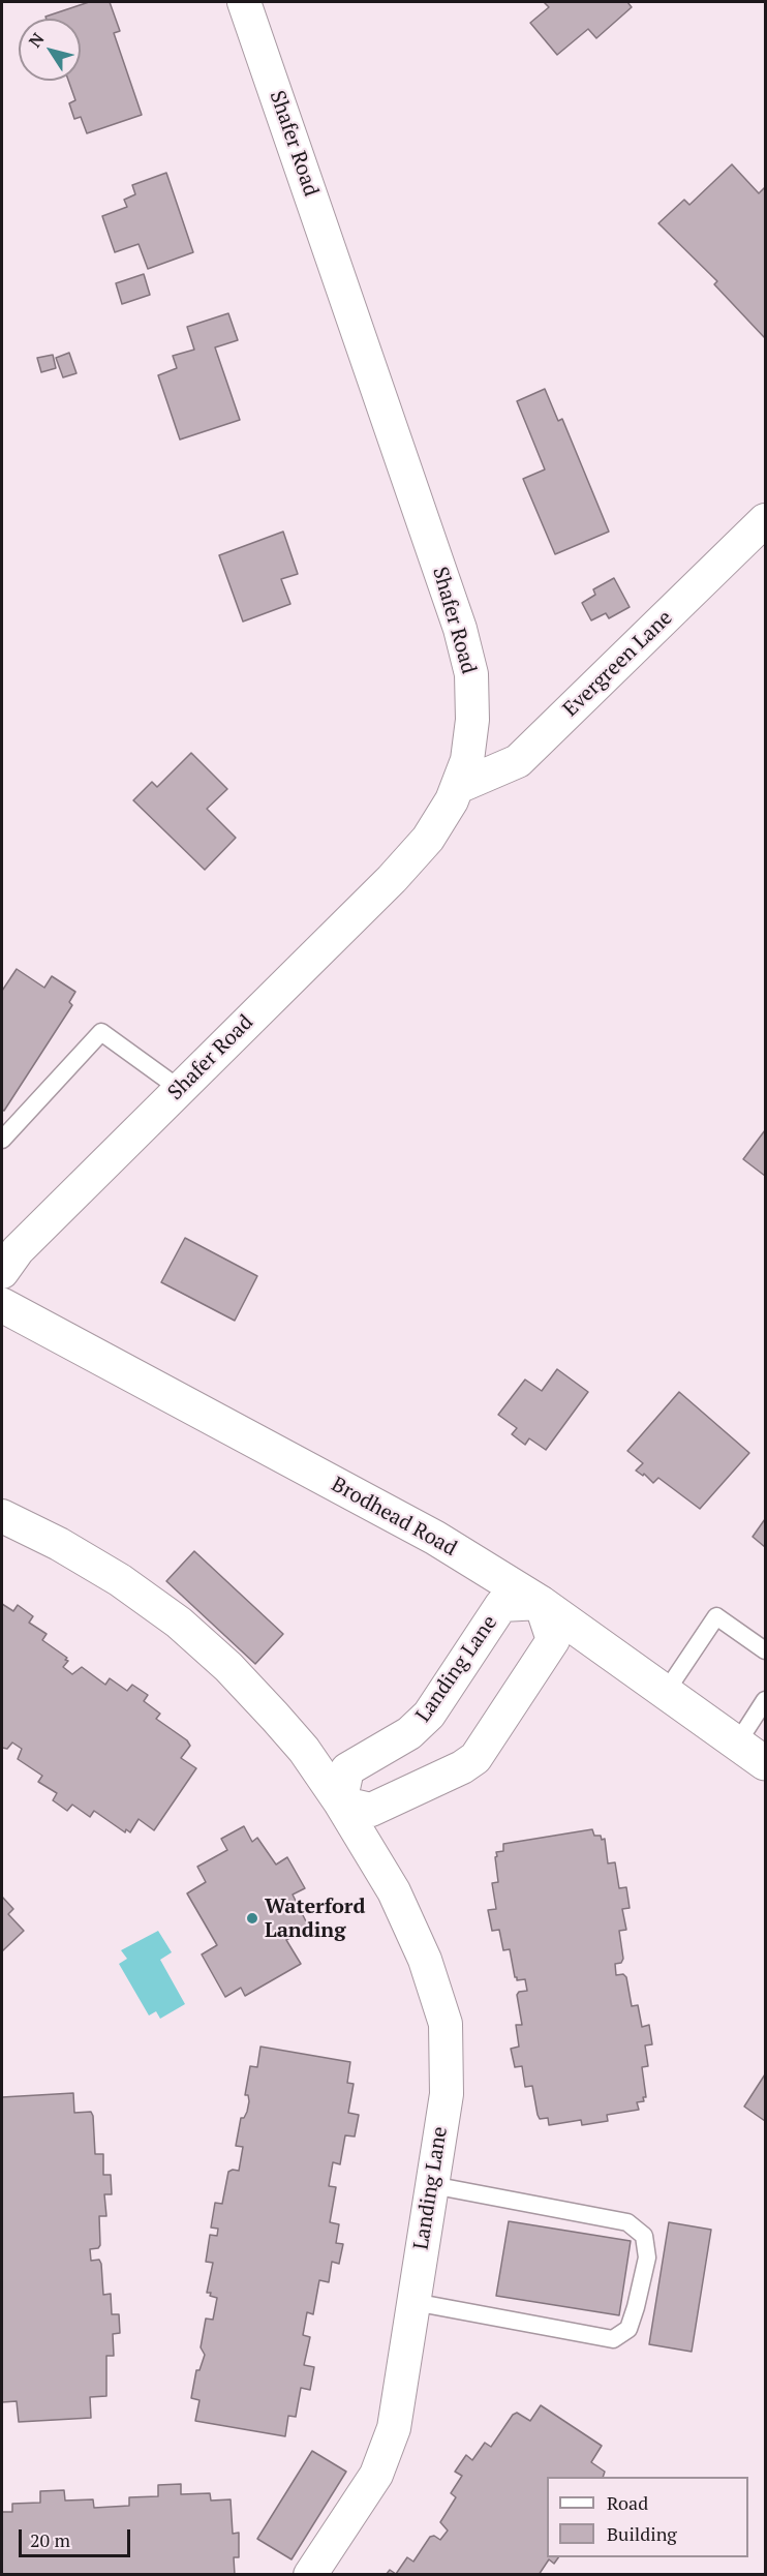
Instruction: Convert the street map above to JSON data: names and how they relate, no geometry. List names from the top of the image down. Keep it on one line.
{"streets":{"main road":["Brodhead Road"],"street":["Shafer Road","Evergreen Lane","Landing Lane"]},"crossings":[["Shafer Road","Evergreen Lane"],["Brodhead Road","Landing Lane"]],"places":["Waterford Landing"],"legend":["Road","Building"],"scale_bar":"20 m","north":"top left"}
